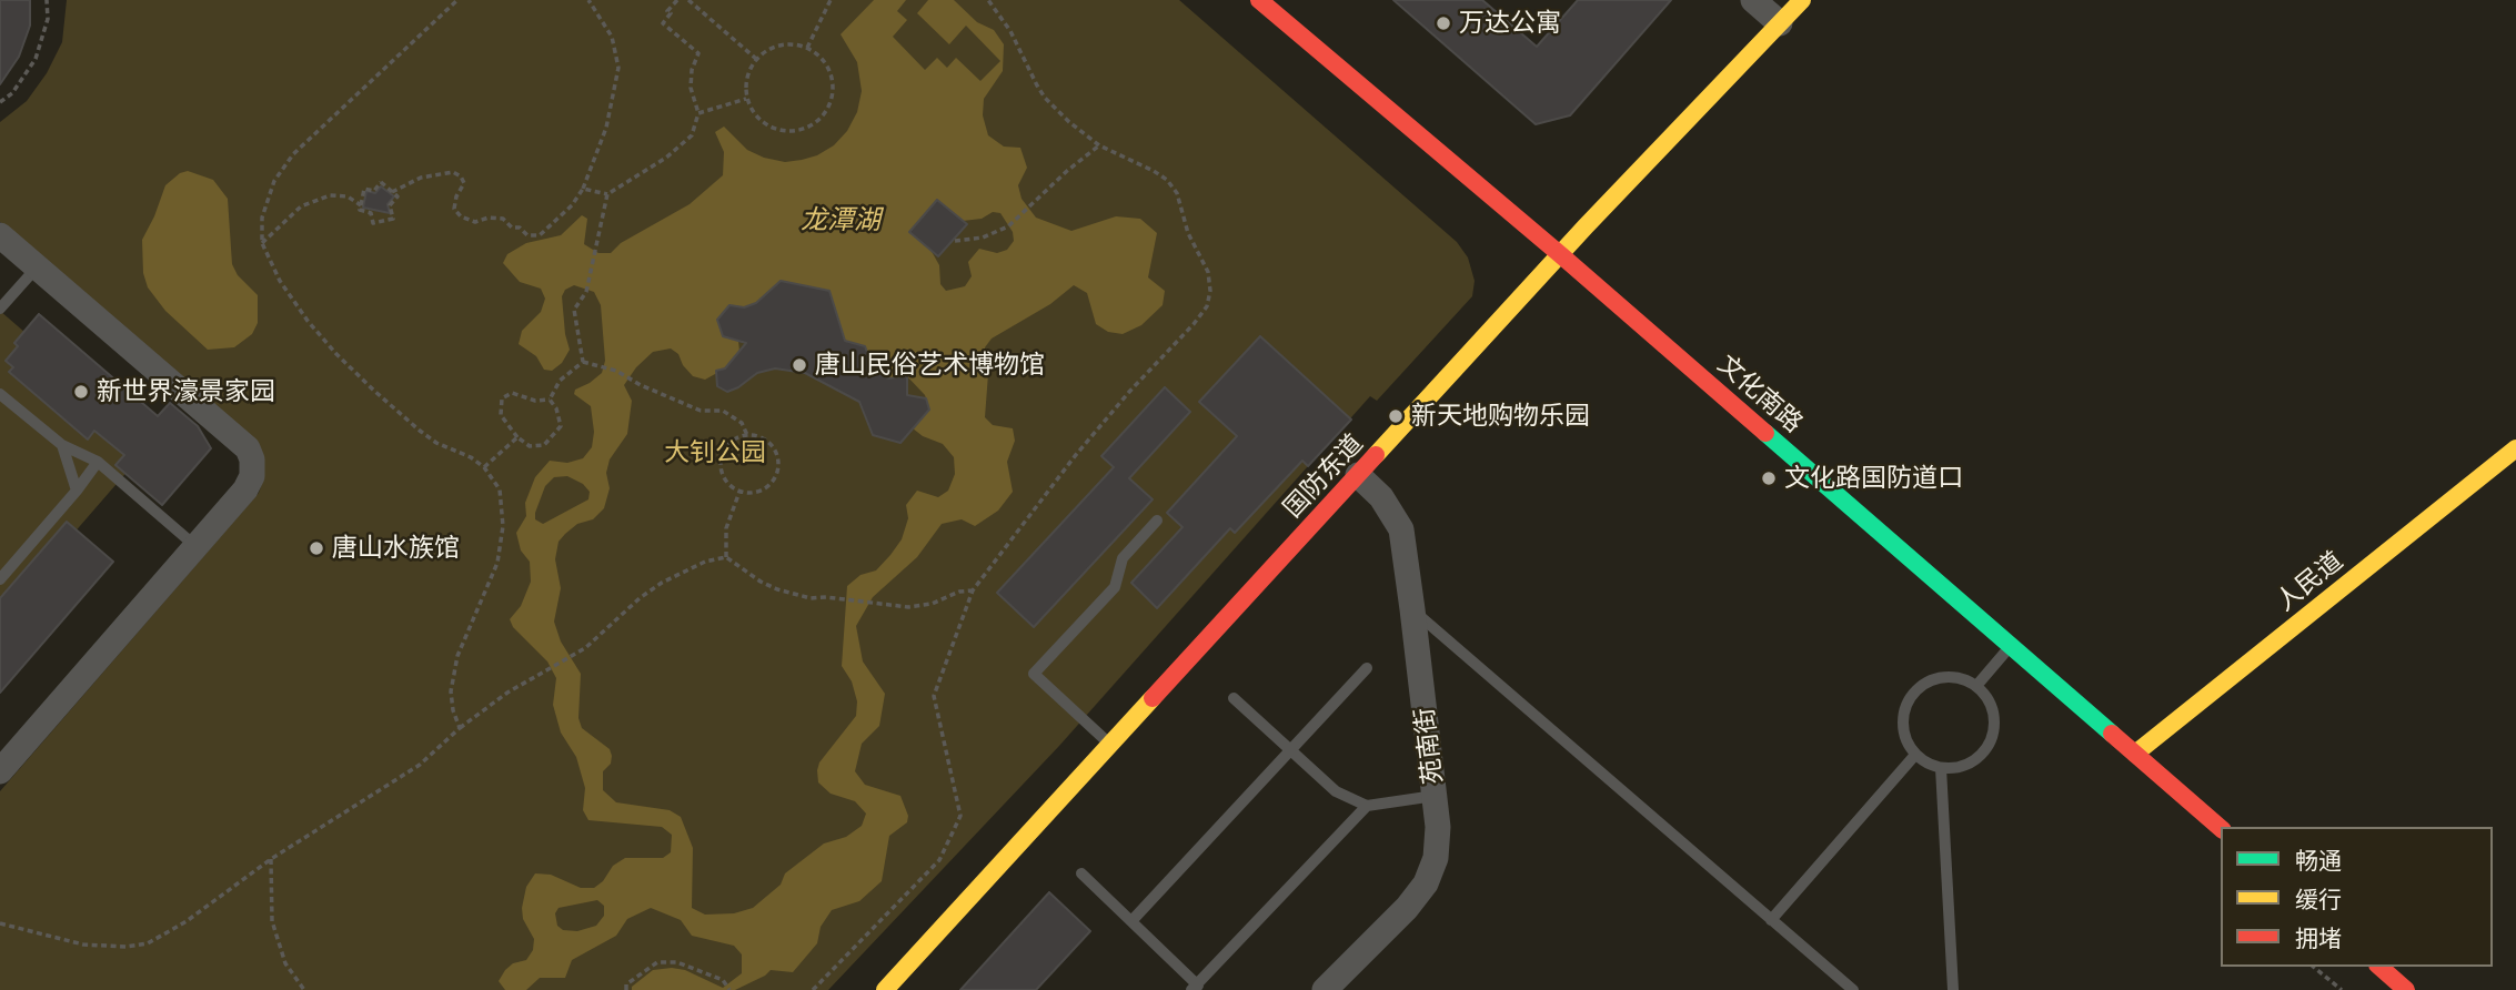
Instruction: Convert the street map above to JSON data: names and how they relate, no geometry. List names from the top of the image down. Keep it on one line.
{"streets":{"street":["文化南路","国防东道","人民道","苑南街"]},"crossings":[["文化南路","国防东道"],["文化南路","人民道"],["国防东道","苑南街"]],"water":["龙潭湖"],"parks":["大钊公园"],"places":["万达公寓","唐山民俗艺术博物馆","新世界濠景家园","新天地购物乐园","文化路国防道口","唐山水族馆"],"legend":["畅通","缓行","拥堵"]}
